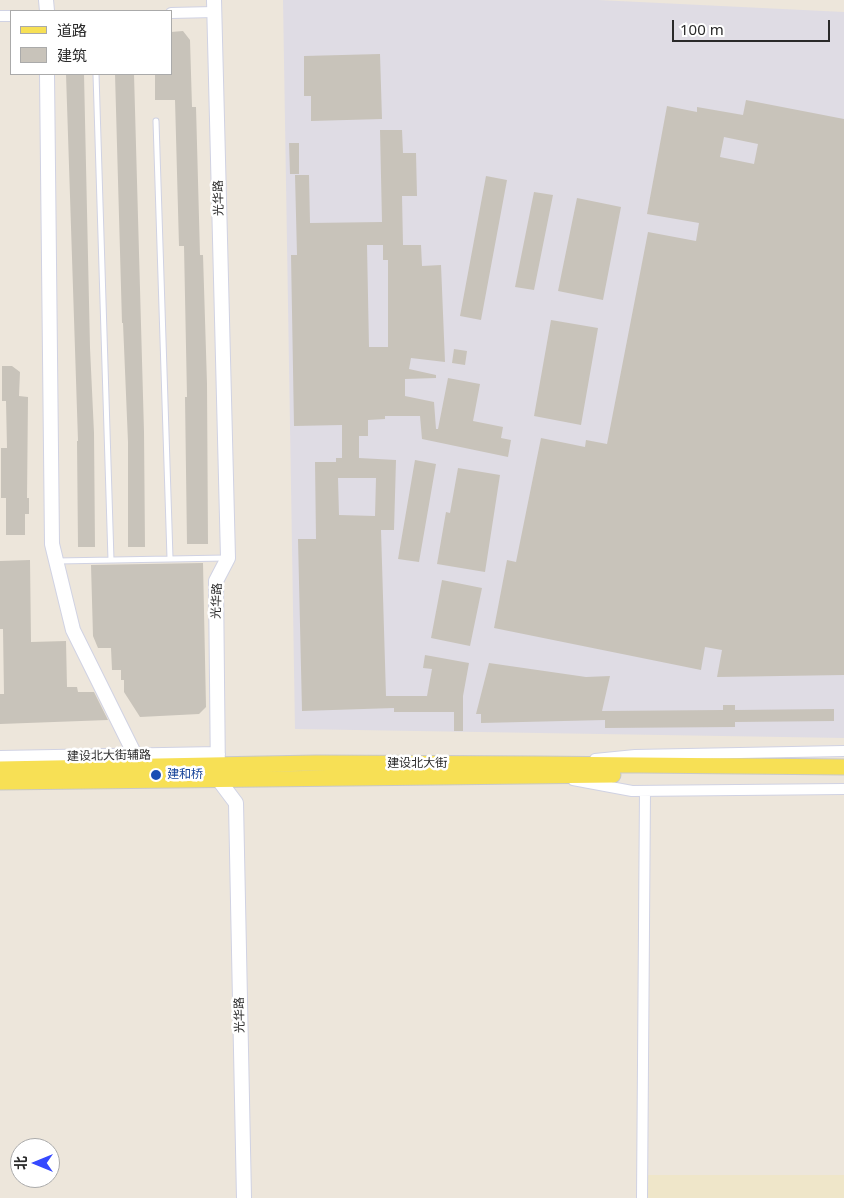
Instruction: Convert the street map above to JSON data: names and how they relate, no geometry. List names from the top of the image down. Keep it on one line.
{"streets":{"main road":["建设北大街"],"street":["光华路","建设北大街辅路"]},"crossings":[["光华路","建设北大街"],["建设北大街辅路","建设北大街"]],"places":["建和桥"],"legend":["道路","建筑"],"scale_bar":"100 m","north":"left"}
